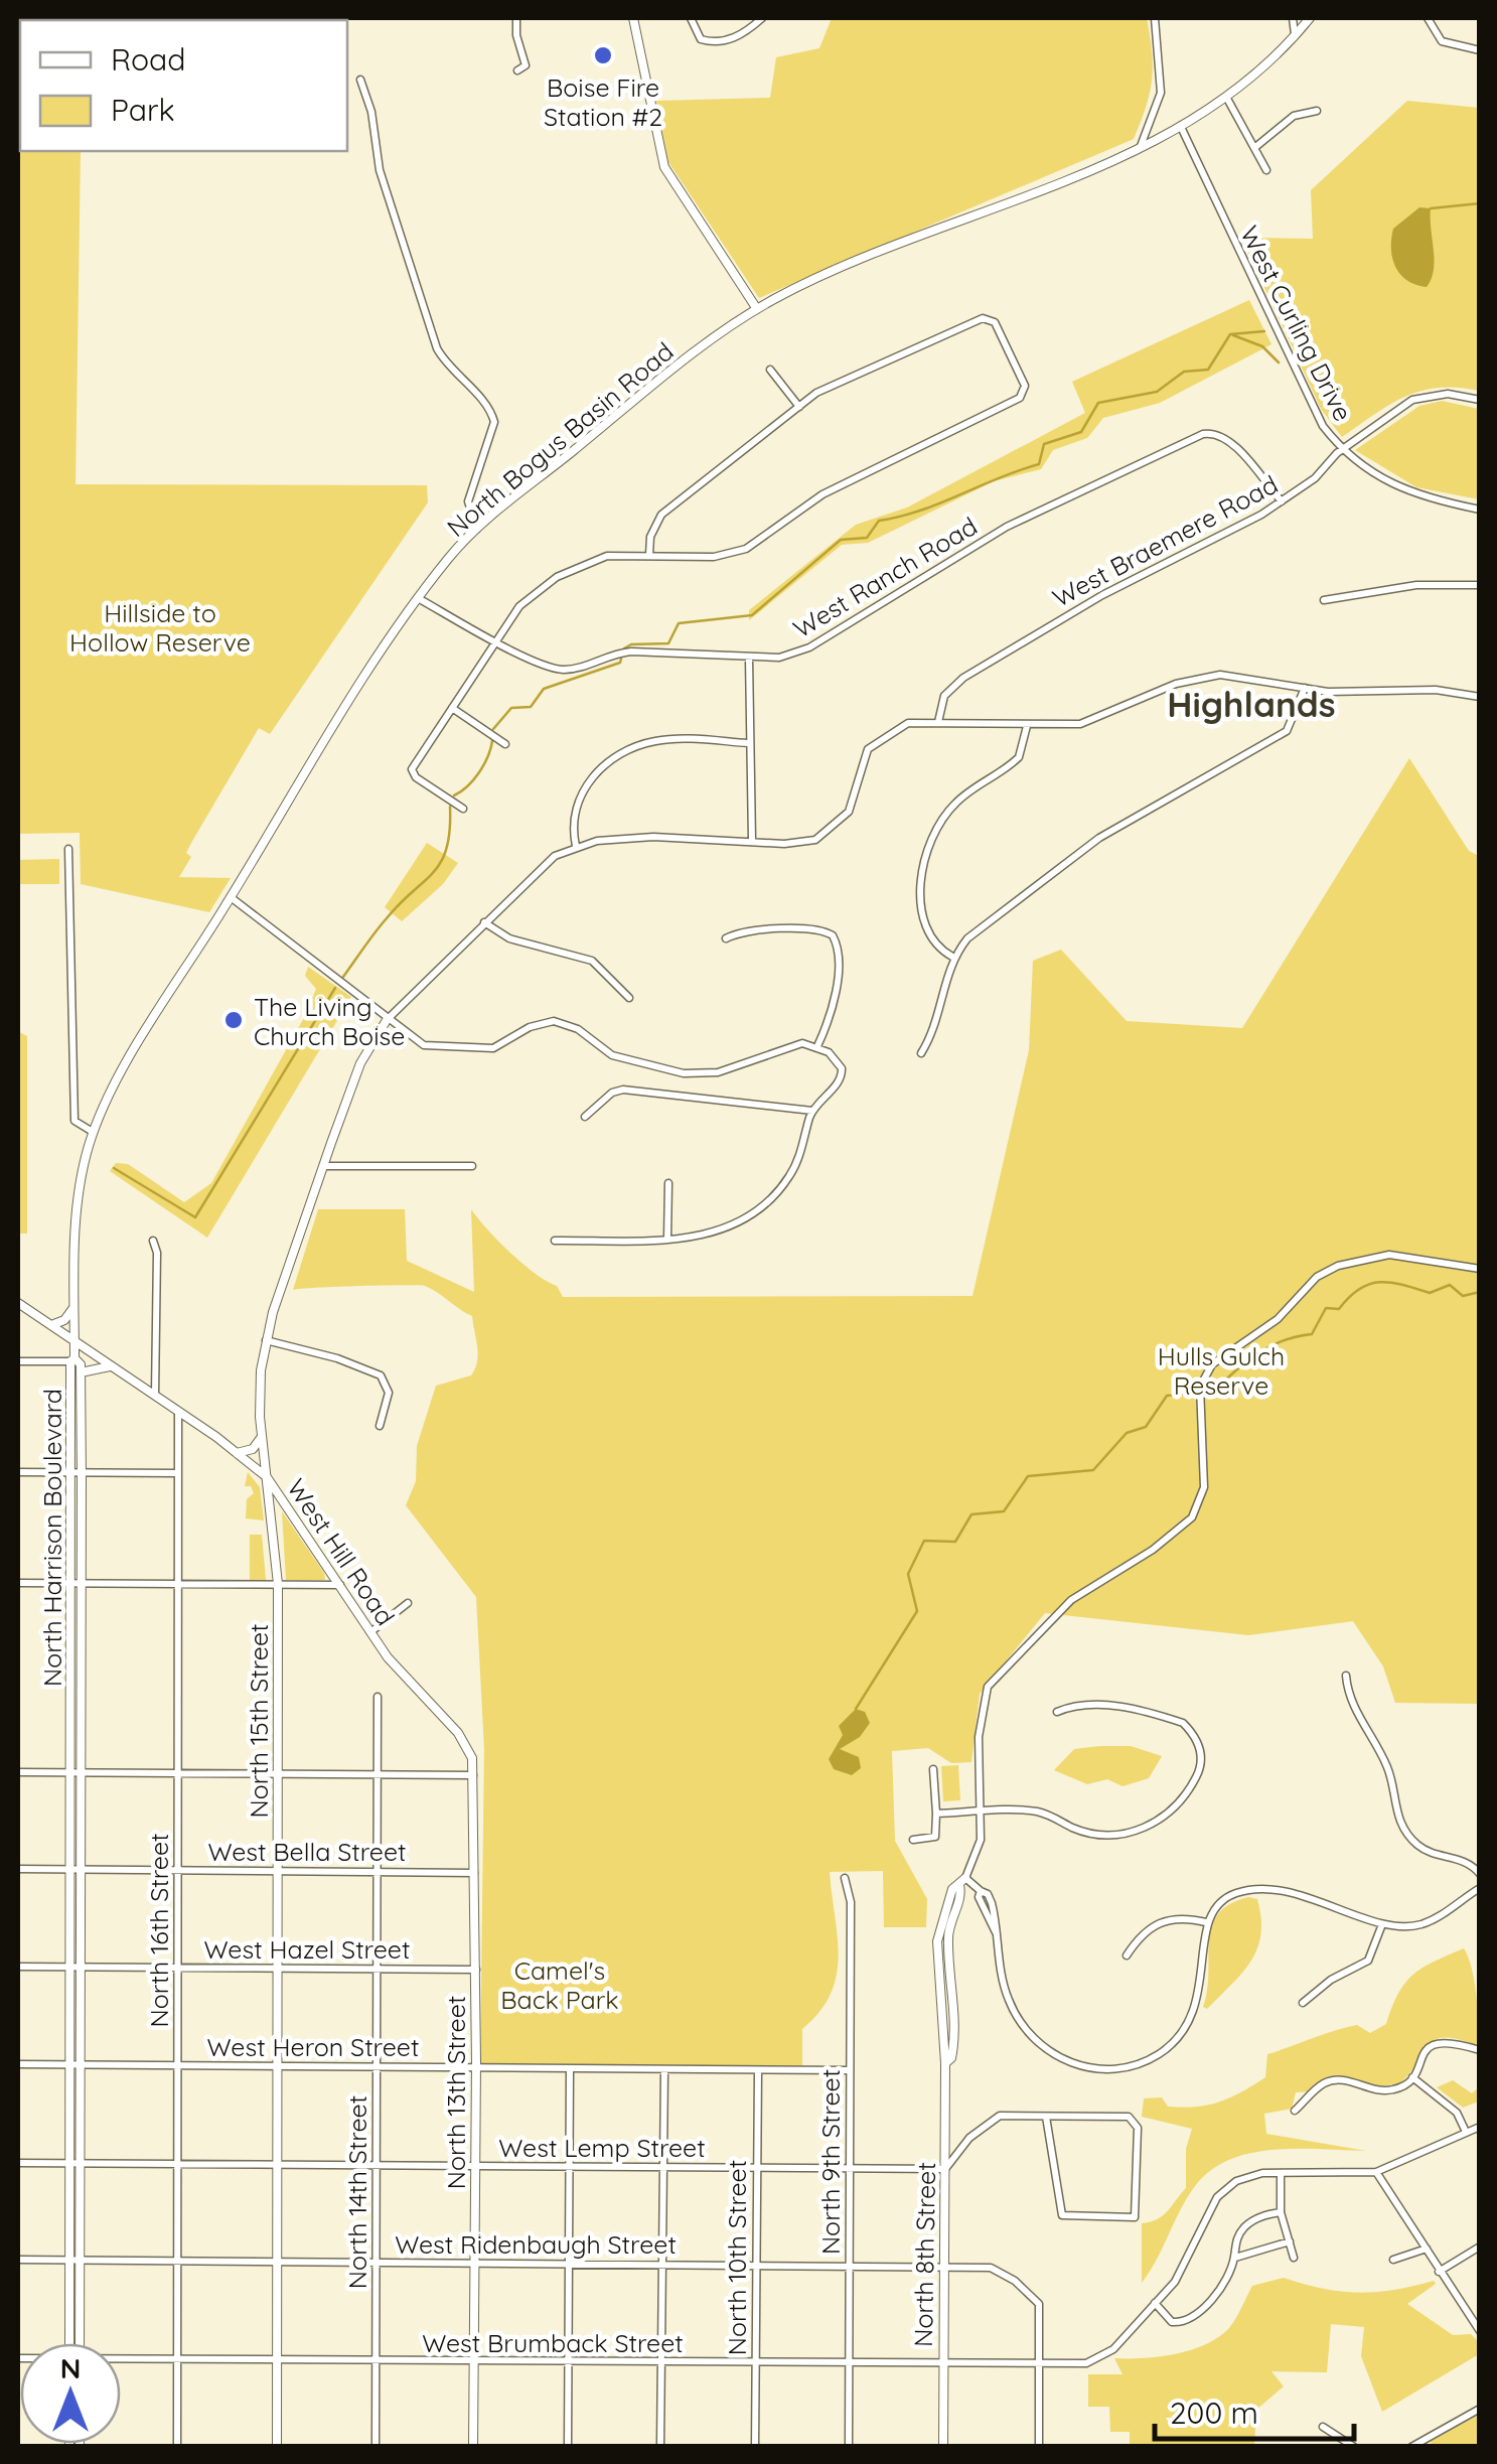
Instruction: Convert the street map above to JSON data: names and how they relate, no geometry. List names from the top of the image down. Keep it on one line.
{"streets":{"street":["West Curling Drive","North Bogus Basin Road","West Braemere Road","West Ranch Road","North Harrison Boulevard","West Hill Road","North 15th Street","West Bella Street","North 16th Street","West Hazel Street","West Heron Street","North 13th Street","West Lemp Street","North 9th Street","North 14th Street","West Ridenbaugh Street","North 8th Street","North 10th Street","West Brumback Street"]},"crossings":[["West Curling Drive","North Bogus Basin Road"],["West Curling Drive","West Braemere Road"],["North Bogus Basin Road","West Ranch Road"],["North Bogus Basin Road","North Harrison Boulevard"],["North Bogus Basin Road","West Hill Road"],["West Braemere Road","West Ranch Road"],["North Harrison Boulevard","West Bella Street"],["North Harrison Boulevard","West Hazel Street"],["North Harrison Boulevard","West Heron Street"],["North Harrison Boulevard","West Lemp Street"],["North Harrison Boulevard","West Ridenbaugh Street"],["West Hill Road","North 15th Street"],["West Hill Road","North 16th Street"],["West Hill Road","North 13th Street"],["North 15th Street","West Bella Street"],["North 15th Street","West Hazel Street"],["North 15th Street","West Heron Street"],["North 15th Street","West Lemp Street"],["North 15th Street","West Ridenbaugh Street"],["North 15th Street","West Brumback Street"],["West Bella Street","North 16th Street"],["West Bella Street","North 13th Street"],["West Bella Street","North 14th Street"],["North 16th Street","West Hazel Street"],["North 16th Street","West Heron Street"],["North 16th Street","West Lemp Street"],["North 16th Street","West Ridenbaugh Street"],["North 16th Street","West Brumback Street"],["West Hazel Street","North 13th Street"],["West Hazel Street","North 14th Street"],["West Heron Street","North 13th Street"],["West Heron Street","North 9th Street"],["West Heron Street","North 14th Street"],["West Heron Street","North 10th Street"],["North 13th Street","West Lemp Street"],["North 13th Street","West Ridenbaugh Street"],["North 13th Street","West Brumback Street"],["West Lemp Street","North 9th Street"],["West Lemp Street","North 14th Street"],["West Lemp Street","North 8th Street"],["West Lemp Street","North 10th Street"],["North 9th Street","West Ridenbaugh Street"],["North 9th Street","West Brumback Street"],["North 14th Street","West Ridenbaugh Street"],["North 14th Street","West Brumback Street"],["West Ridenbaugh Street","North 8th Street"],["West Ridenbaugh Street","North 10th Street"],["West Ridenbaugh Street","West Brumback Street"],["North 8th Street","West Brumback Street"],["North 10th Street","West Brumback Street"]],"districts":["Highlands"],"parks":["Hillside to Hollow Reserve","Hulls Gulch Reserve","Camel's Back Park"],"places":["Boise Fire Station #2","The Living Church Boise"],"legend":["Road","Park"],"scale_bar":"200 m","north":"top"}
